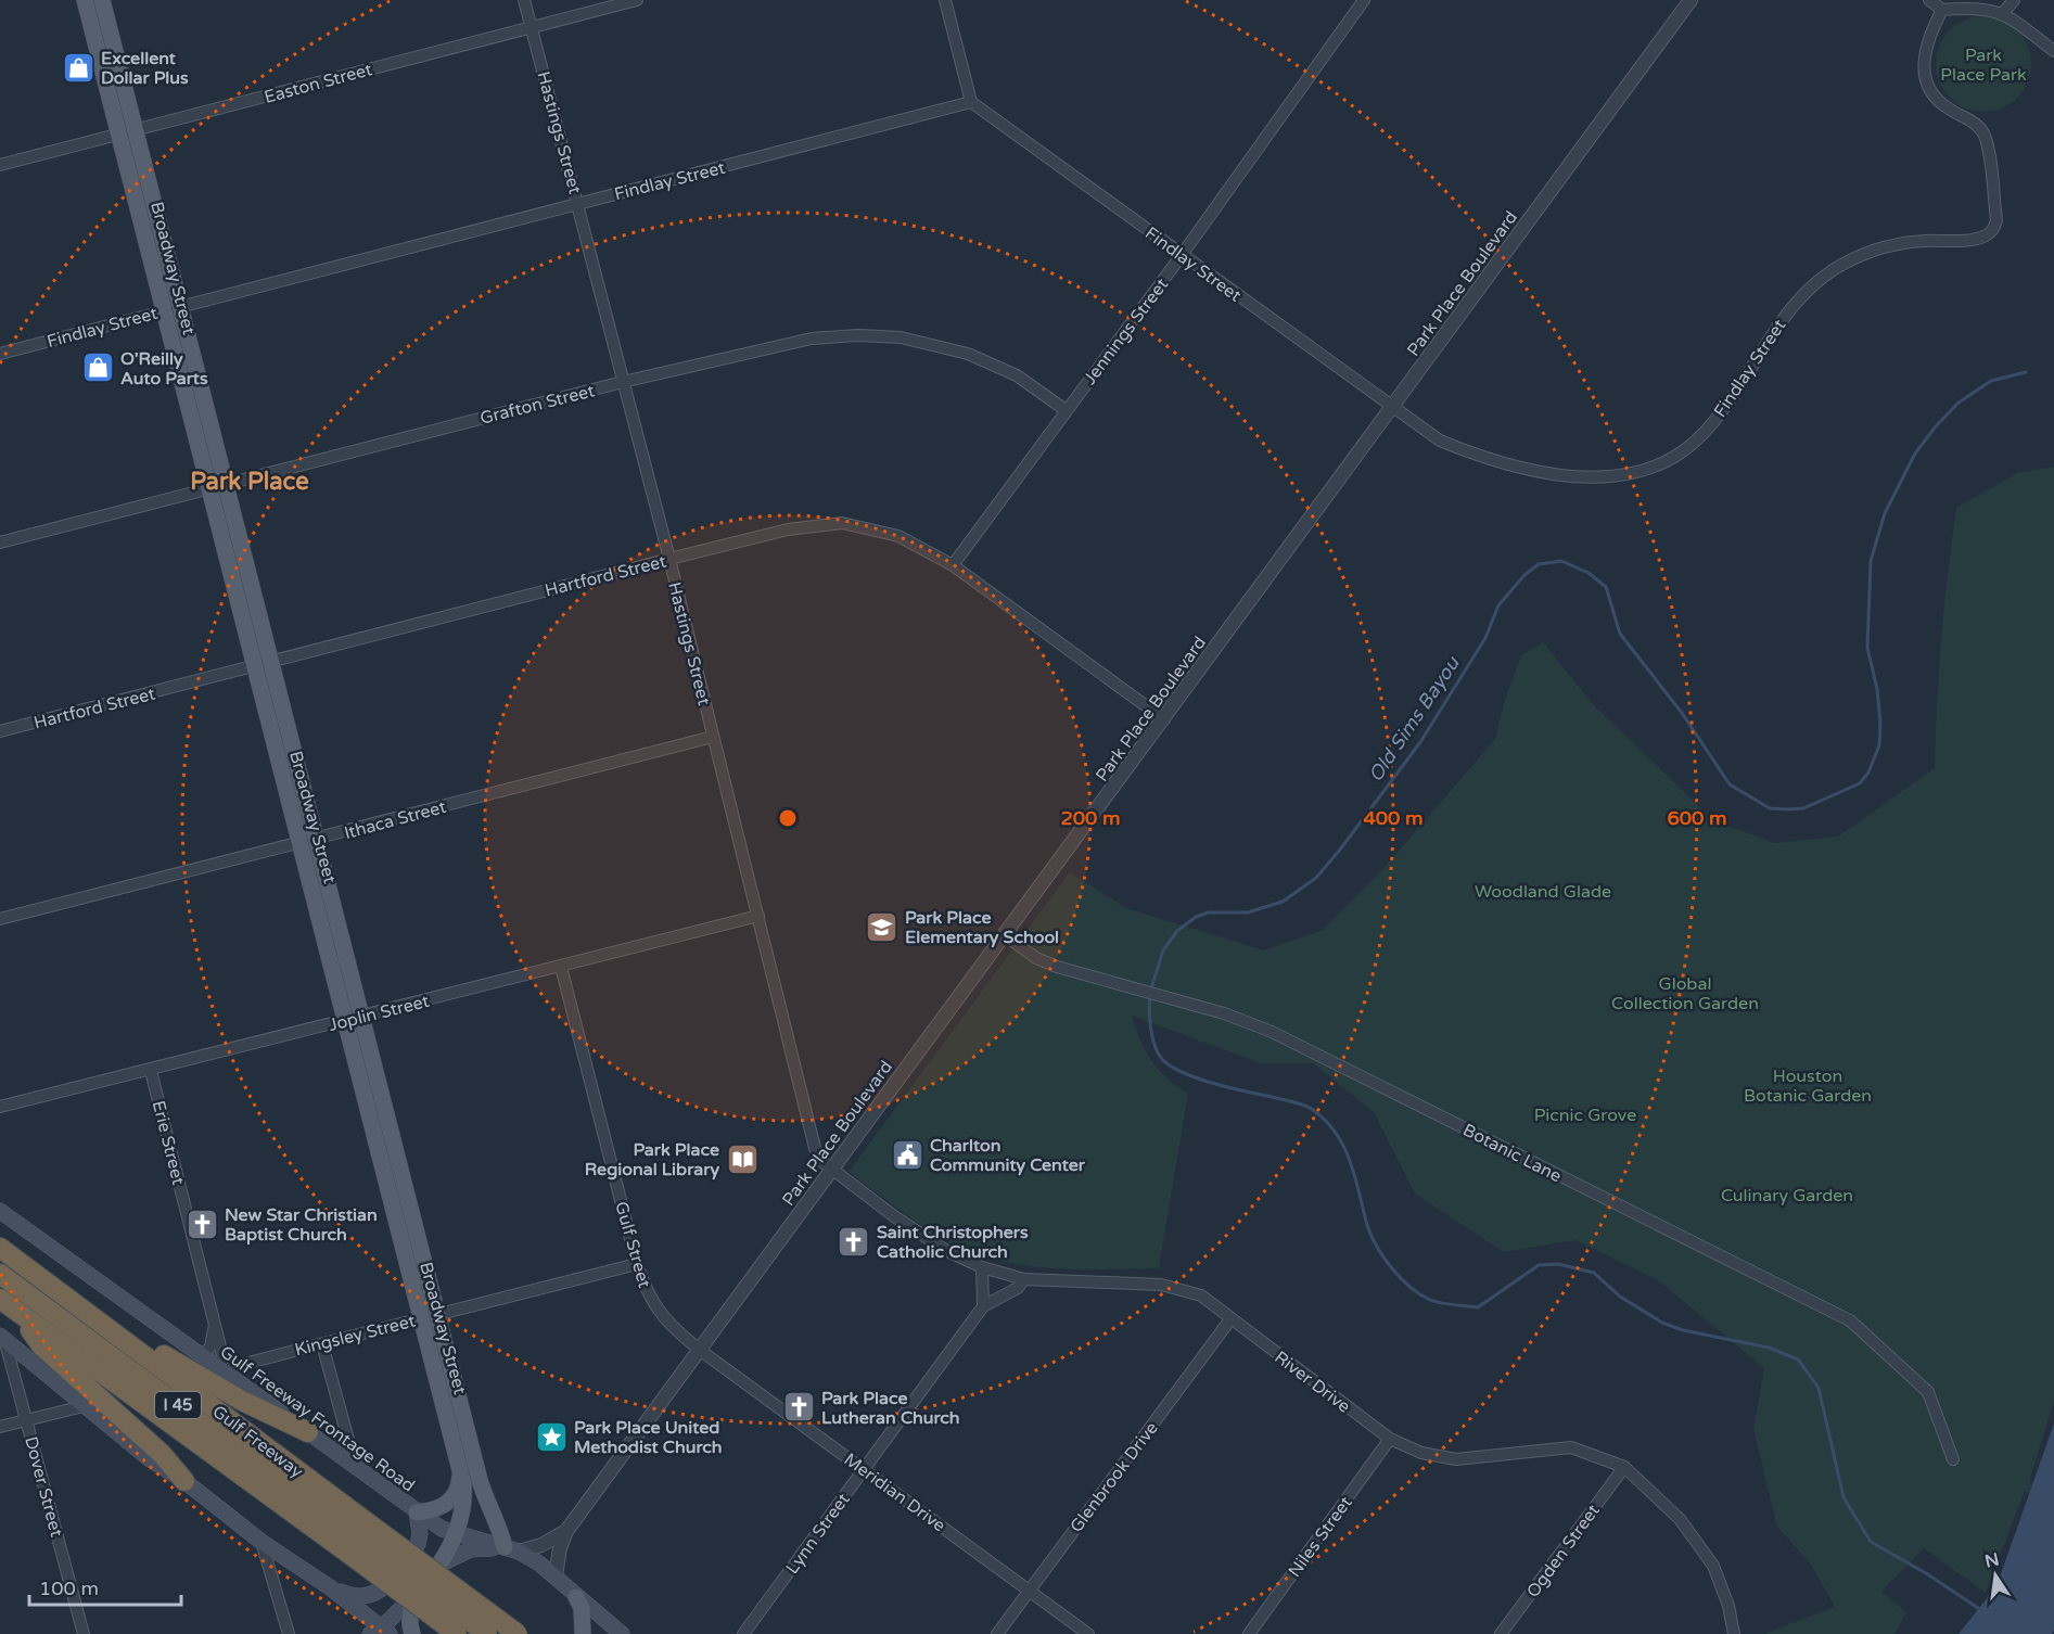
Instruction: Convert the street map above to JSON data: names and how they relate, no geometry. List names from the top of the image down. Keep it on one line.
{"streets":{"highway":["I 45","Gulf Freeway"],"main road":["Broadway Street","Gulf Freeway Frontage Road"],"street":["Easton Street","Hastings Street","Findlay Street","Park Place Boulevard","Jennings Street","Grafton Street","Hartford Street","Ithaca Street","Joplin Street","Erie Street","Botanic Lane","Gulf Street","Kingsley Street","River Drive","Glenbrook Drive","Dover Street","Meridian Drive","Lynn Street","Niles Street","Ogden Street"]},"crossings":[["Easton Street","Hastings Street"],["Easton Street","Broadway Street"],["Hastings Street","Findlay Street"],["Hastings Street","Park Place Boulevard"],["Hastings Street","Grafton Street"],["Hastings Street","Hartford Street"],["Hastings Street","Ithaca Street"],["Hastings Street","Joplin Street"],["Hastings Street","River Drive"],["Findlay Street","Broadway Street"],["Findlay Street","Park Place Boulevard"],["Findlay Street","Jennings Street"],["Broadway Street","Park Place Boulevard"],["Broadway Street","Grafton Street"],["Broadway Street","Hartford Street"],["Broadway Street","Ithaca Street"],["Broadway Street","Joplin Street"],["Broadway Street","Kingsley Street"],["Broadway Street","Gulf Freeway Frontage Road"],["Park Place Boulevard","Hartford Street"],["Park Place Boulevard","Botanic Lane"],["Park Place Boulevard","Gulf Street"],["Park Place Boulevard","River Drive"],["Park Place Boulevard","Gulf Freeway Frontage Road"],["Park Place Boulevard","Meridian Drive"],["Jennings Street","Grafton Street"],["Jennings Street","Hartford Street"],["Joplin Street","Erie Street"],["Joplin Street","Gulf Street"],["Erie Street","Kingsley Street"],["Erie Street","Gulf Freeway Frontage Road"],["Gulf Street","Kingsley Street"],["Gulf Street","Meridian Drive"],["Kingsley Street","Gulf Freeway Frontage Road"],["River Drive","Glenbrook Drive"],["River Drive","Lynn Street"],["River Drive","Niles Street"],["River Drive","Ogden Street"],["Glenbrook Drive","Meridian Drive"],["Meridian Drive","Lynn Street"]],"districts":["Park Place"],"water":["Old Sims Bayou"],"parks":["Park Place Park","Woodland Glade","Global Collection Garden","Houston Botanic Garden","Picnic Grove","Culinary Garden"],"places":{"shop":["Excellent Dollar Plus","O'Reilly Auto Parts"],"school or university":["Park Place Elementary School"],"public building":["Charlton Community Center"],"library":["Park Place Regional Library"],"church":["New Star Christian Baptist Church","Saint Christophers Catholic Church","Park Place Lutheran Church"],"place":["Park Place United Methodist Church"]},"scale_bar":"100 m","north":"top","rings":["200 m","400 m","600 m"]}
